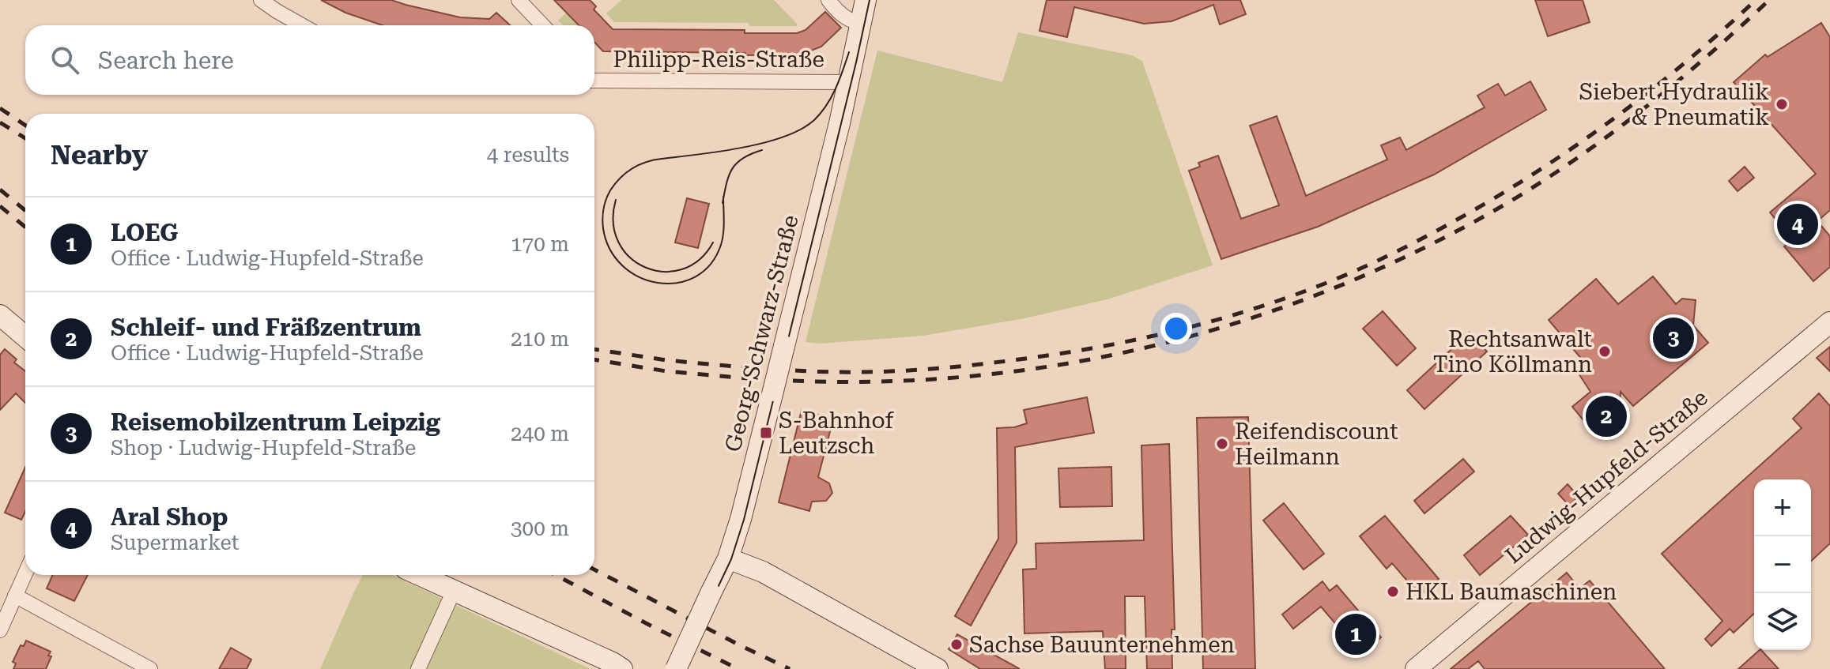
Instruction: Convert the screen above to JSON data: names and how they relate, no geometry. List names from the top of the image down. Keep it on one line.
{"streets":{"main road":["Georg-Schwarz-Straße","Ludwig-Hupfeld-Straße"],"street":["Philipp-Reis-Straße"]},"crossings":[["Philipp-Reis-Straße","Georg-Schwarz-Straße"]],"places":{"other":["Siebert Hydraulik & Pneumatik","Rechtsanwalt Tino Köllmann","Reifendiscount Heilmann","HKL Baumaschinen","Sachse Bauunternehmen"],"transit":["S-Bahnhof Leutzsch"]},"page":{"search":"Search here","heading":["Nearby","4 results"],"list":[{"mark":"1","name":"LOEG","note":"Office · Ludwig-Hupfeld-Straße","value":"170 m"},{"mark":"2","name":"Schleif- und Fräßzentrum","note":"Office · Ludwig-Hupfeld-Straße","value":"210 m"},{"mark":"3","name":"Reisemobilzentrum Leipzig","note":"Shop · Ludwig-Hupfeld-Straße","value":"240 m"},{"mark":"4","name":"Aral Shop","note":"Supermarket","value":"300 m"}],"pins":["4","3","2","1"],"map_buttons":["+","−"]}}
